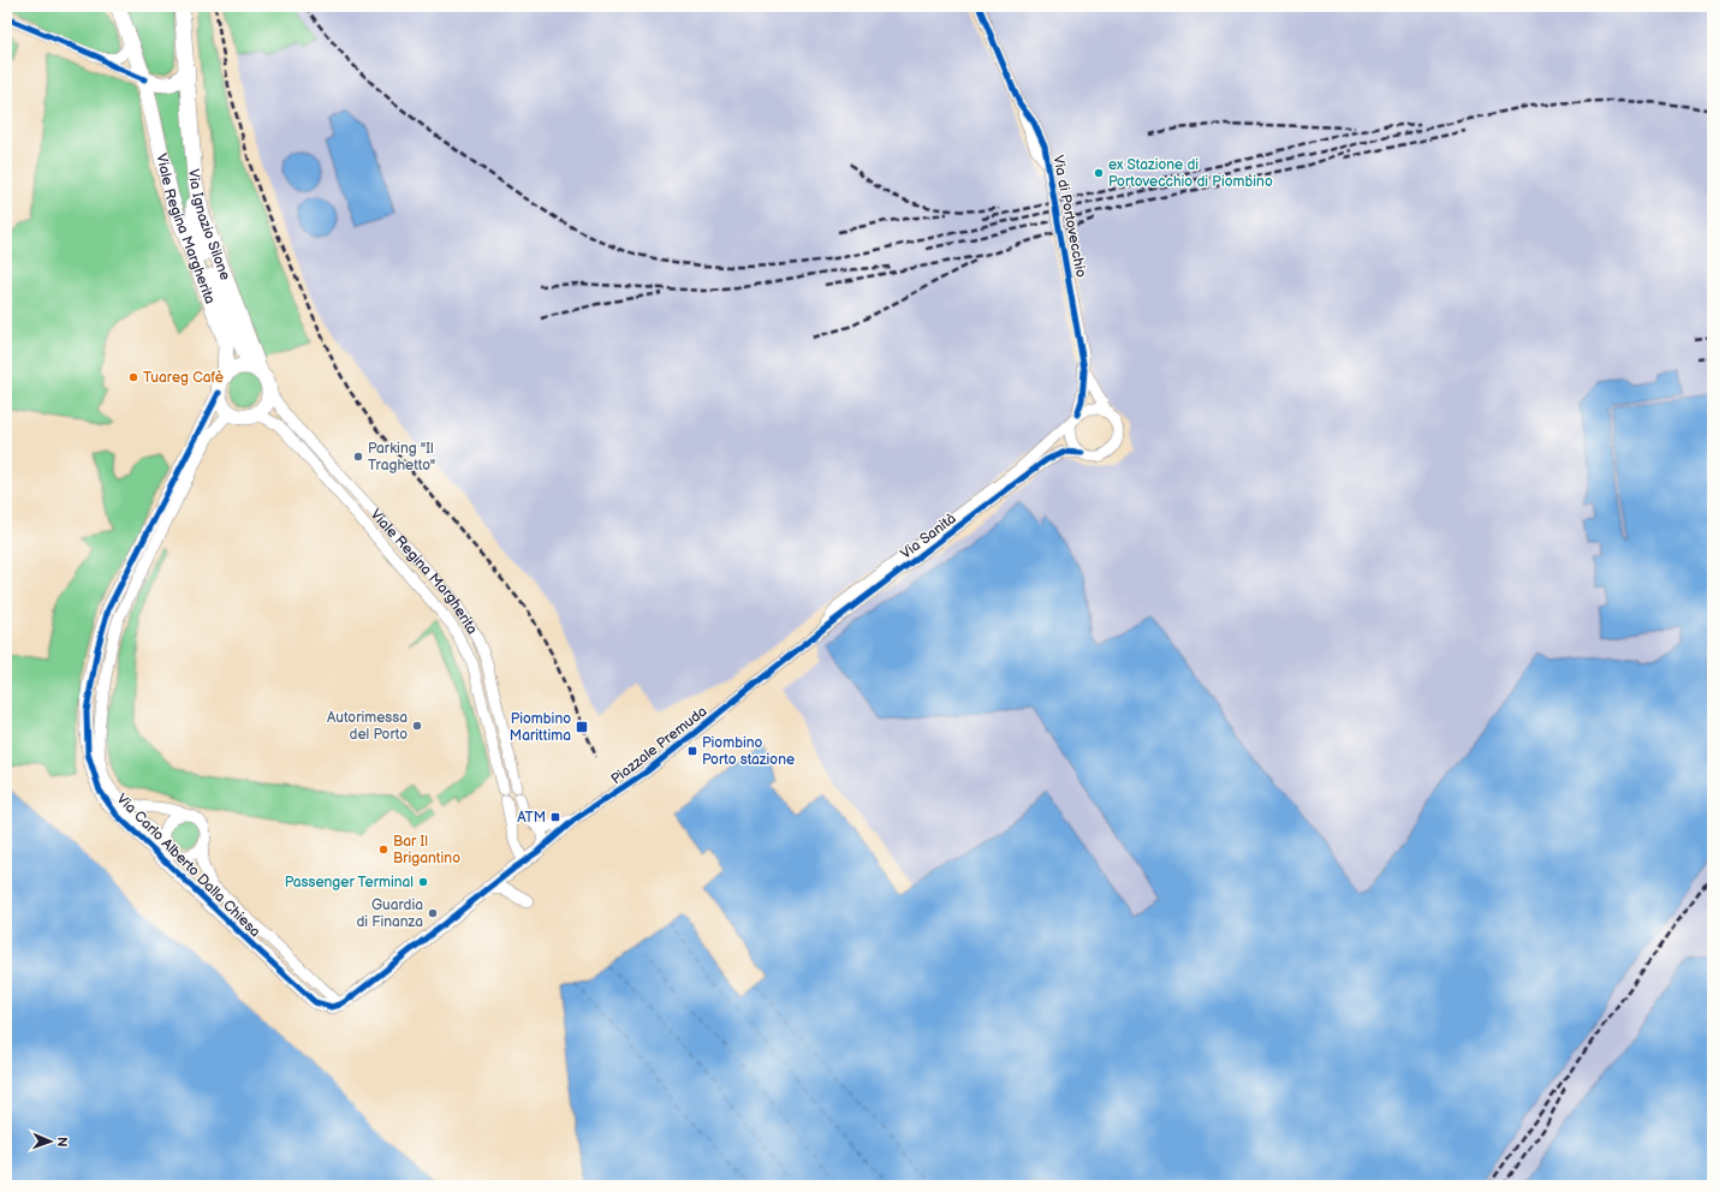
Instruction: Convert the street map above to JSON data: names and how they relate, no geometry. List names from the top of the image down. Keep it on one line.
{"streets":{"main road":["Via Ignazio Silone","Viale Regina Margherita"],"street":["Via di Portovecchio","Via Sanità","Piazzale Premuda","Via Carlo Alberto Dalla Chiesa"]},"crossings":[["Via di Portovecchio","Via Sanità"],["Via Ignazio Silone","Viale Regina Margherita"],["Via Ignazio Silone","Via Carlo Alberto Dalla Chiesa"],["Viale Regina Margherita","Piazzale Premuda"],["Viale Regina Margherita","Via Carlo Alberto Dalla Chiesa"],["Via Sanità","Piazzale Premuda"]],"places":{"other":["ex Stazione di Portovecchio di Piombino","Tuareg Cafè","Parking \"Il Traghetto\"","Autorimessa del Porto","Bar Il Brigantino","Passenger Terminal","Guardia di Finanza"],"transit":["Piombino Marittima","Piombino Porto stazione","ATM"]},"north":"right"}
